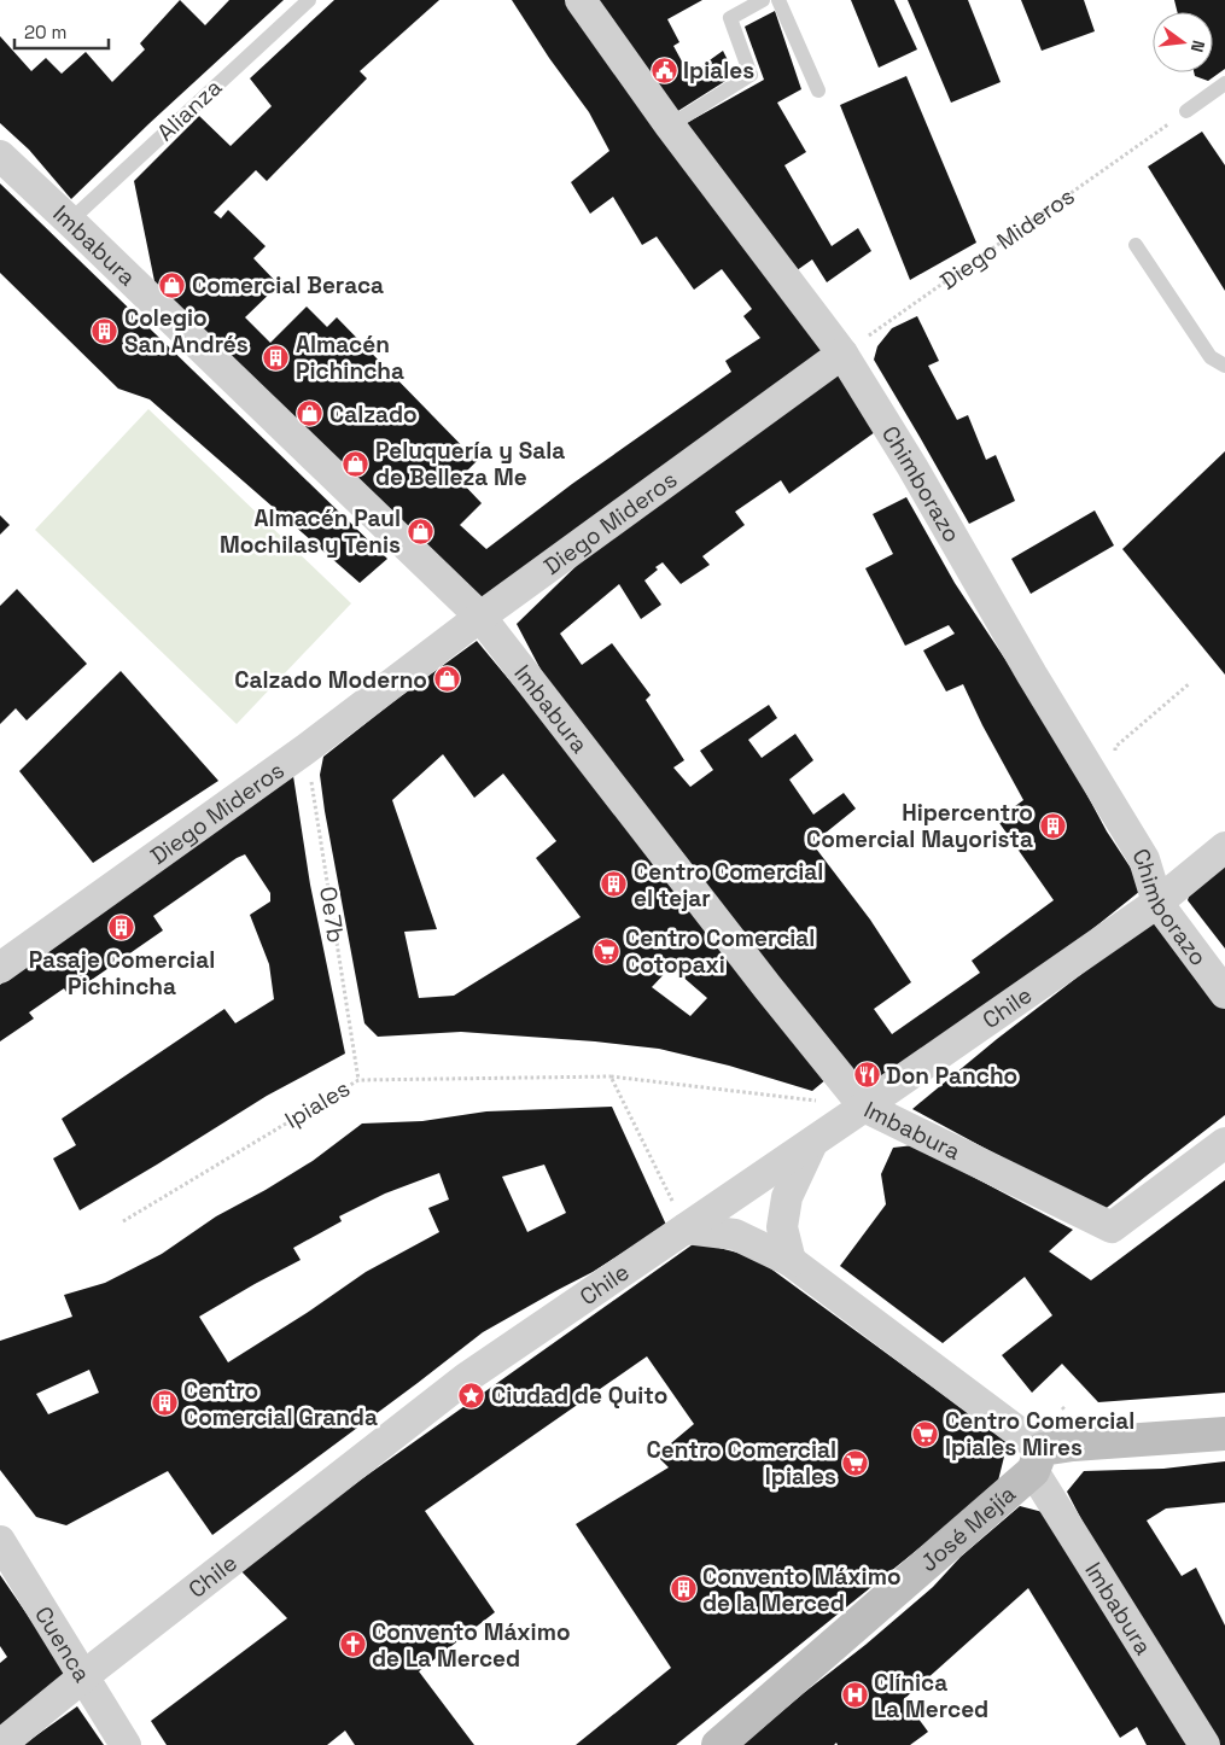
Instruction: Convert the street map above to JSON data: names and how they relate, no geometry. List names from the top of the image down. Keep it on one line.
{"streets":{"street":["Diego Mideros","Imbabura","Chimborazo","Chile","José Mejía","Cuenca"],"lane":["Alianza"],"path":["Oe7b","Ipiales"]},"crossings":[["Alianza","Imbabura"],["Diego Mideros","Imbabura"],["Diego Mideros","Chimborazo"],["Diego Mideros","Oe7b"],["Imbabura","Chile"],["Imbabura","Ipiales"],["Imbabura","José Mejía"],["Chimborazo","Chile"],["Oe7b","Ipiales"],["Chile","Ipiales"],["Chile","Cuenca"]],"places":{"public building":["Ipiales"],"shop":["Comercial Beraca","Calzado","Peluquería y Sala de Belleza Me","Almacén Paul Mochilas y Tenis","Calzado Moderno"],"building":["Colegio San Andrés","Almacén Pichincha","Hipercentro Comercial Mayorista","Centro Comercial el tejar","Pasaje Comercial Pichincha","Centro Comercial Granda","Convento Máximo de la Merced"],"supermarket":["Centro Comercial Cotopaxi","Centro Comercial Ipiales Mires","Centro Comercial Ipiales"],"restaurant":["Don Pancho"],"place":["Ciudad de Quito"],"church":["Convento Máximo de La Merced"],"hospital":["Clínica La Merced"]},"scale_bar":"20 m","north":"right"}
